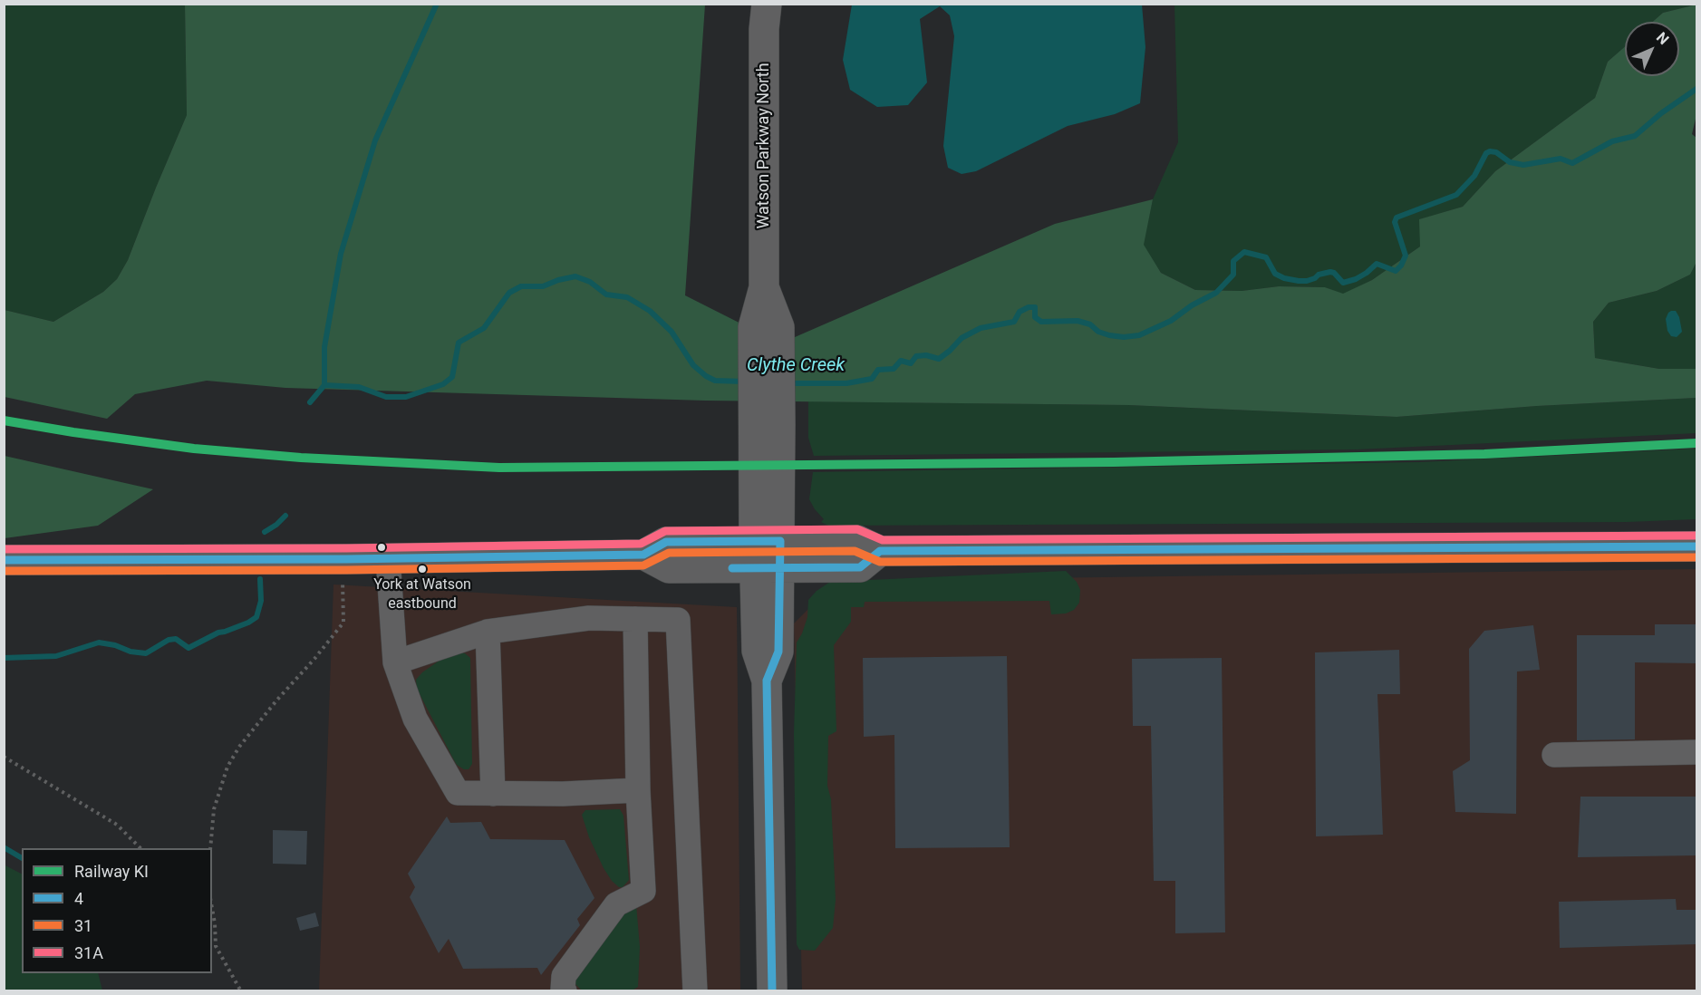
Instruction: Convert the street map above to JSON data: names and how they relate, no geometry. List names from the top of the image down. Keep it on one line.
{"streets":{"main road":["Watson Parkway North"]},"water":["Clythe Creek"],"places":["York at Watson eastbound"],"lines":["rail line KI","transit line 31A","transit line 4","transit line 31"],"legend":["Railway KI","4","31","31A"],"north":"top right"}
